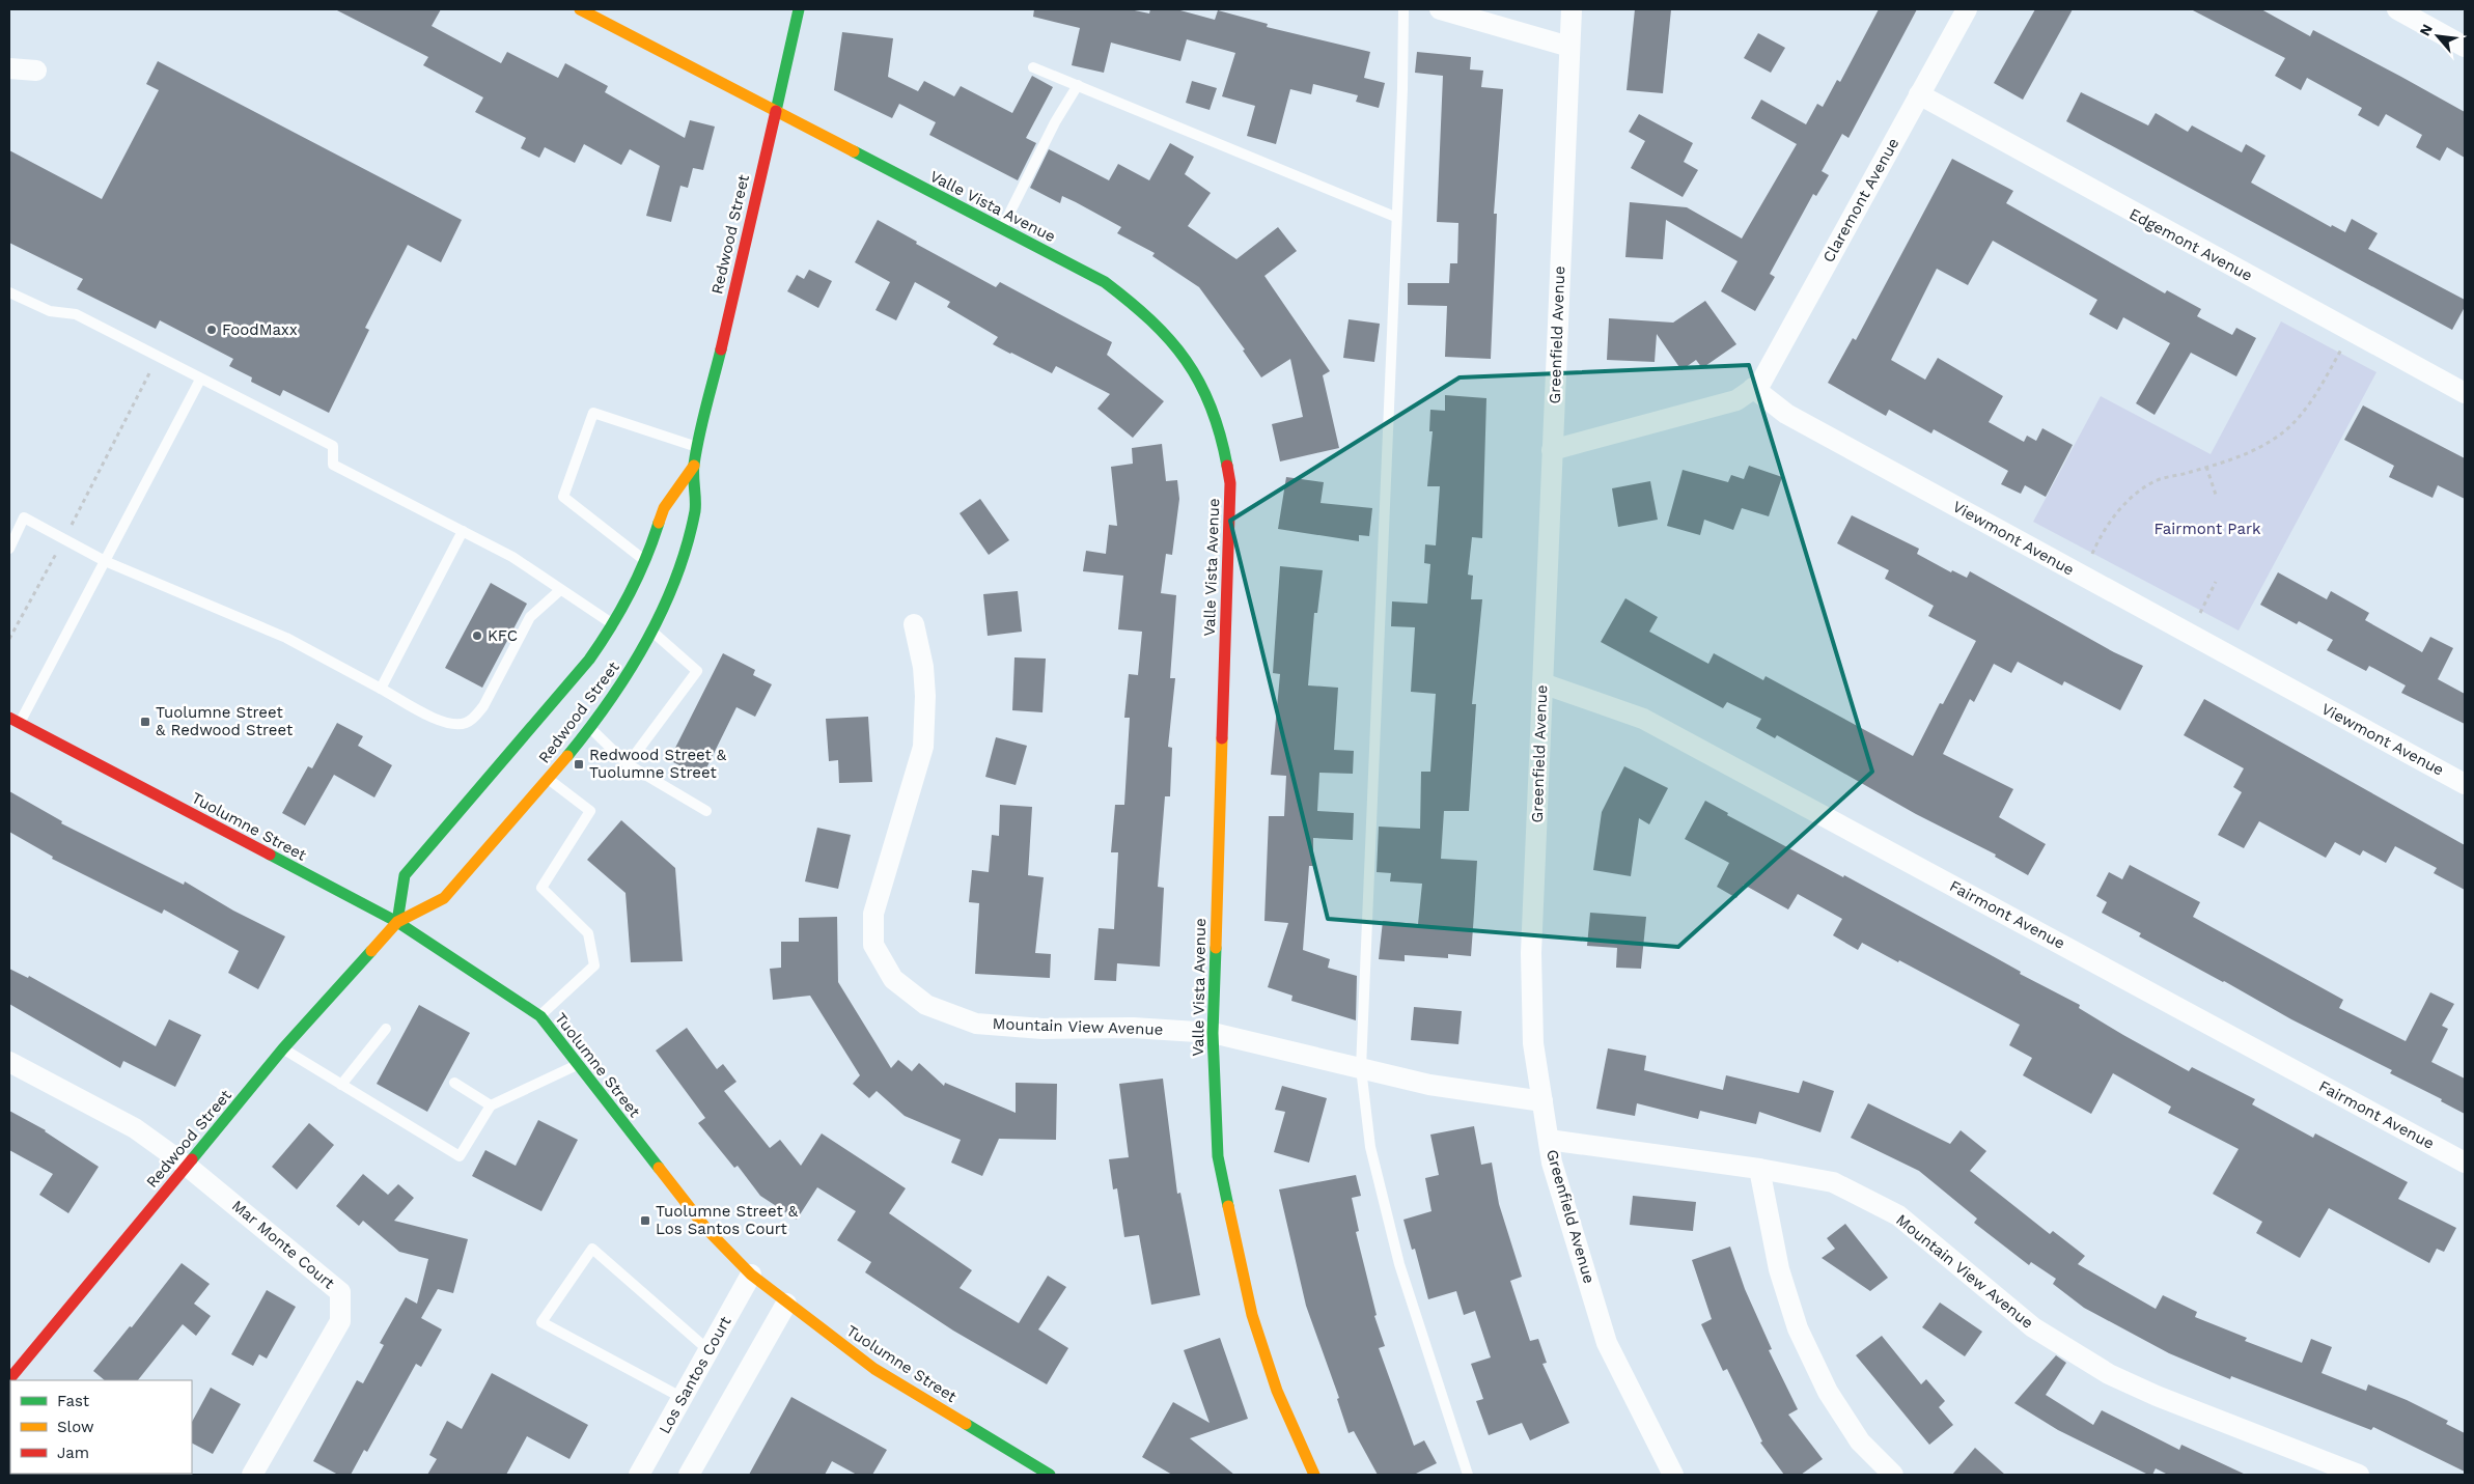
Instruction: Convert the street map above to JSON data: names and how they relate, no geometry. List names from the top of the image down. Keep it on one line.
{"streets":{"main road":["Valle Vista Avenue","Redwood Street","Tuolumne Street"],"street":["Claremont Avenue","Edgemont Avenue","Greenfield Avenue","Viewmont Avenue","Fairmont Avenue","Mountain View Avenue","Mar Monte Court","Los Santos Court"]},"crossings":[["Claremont Avenue","Edgemont Avenue"],["Claremont Avenue","Viewmont Avenue"],["Valle Vista Avenue","Redwood Street"],["Valle Vista Avenue","Mountain View Avenue"],["Redwood Street","Tuolumne Street"],["Redwood Street","Mar Monte Court"],["Greenfield Avenue","Fairmont Avenue"],["Greenfield Avenue","Mountain View Avenue"],["Tuolumne Street","Los Santos Court"]],"parks":["Fairmont Park"],"places":{"other":["FoodMaxx","KFC"],"transit":["Tuolumne Street & Redwood Street","Redwood Street & Tuolumne Street","Tuolumne Street & Los Santos Court"]},"legend":["Fast","Slow","Jam"],"north":"top left"}
